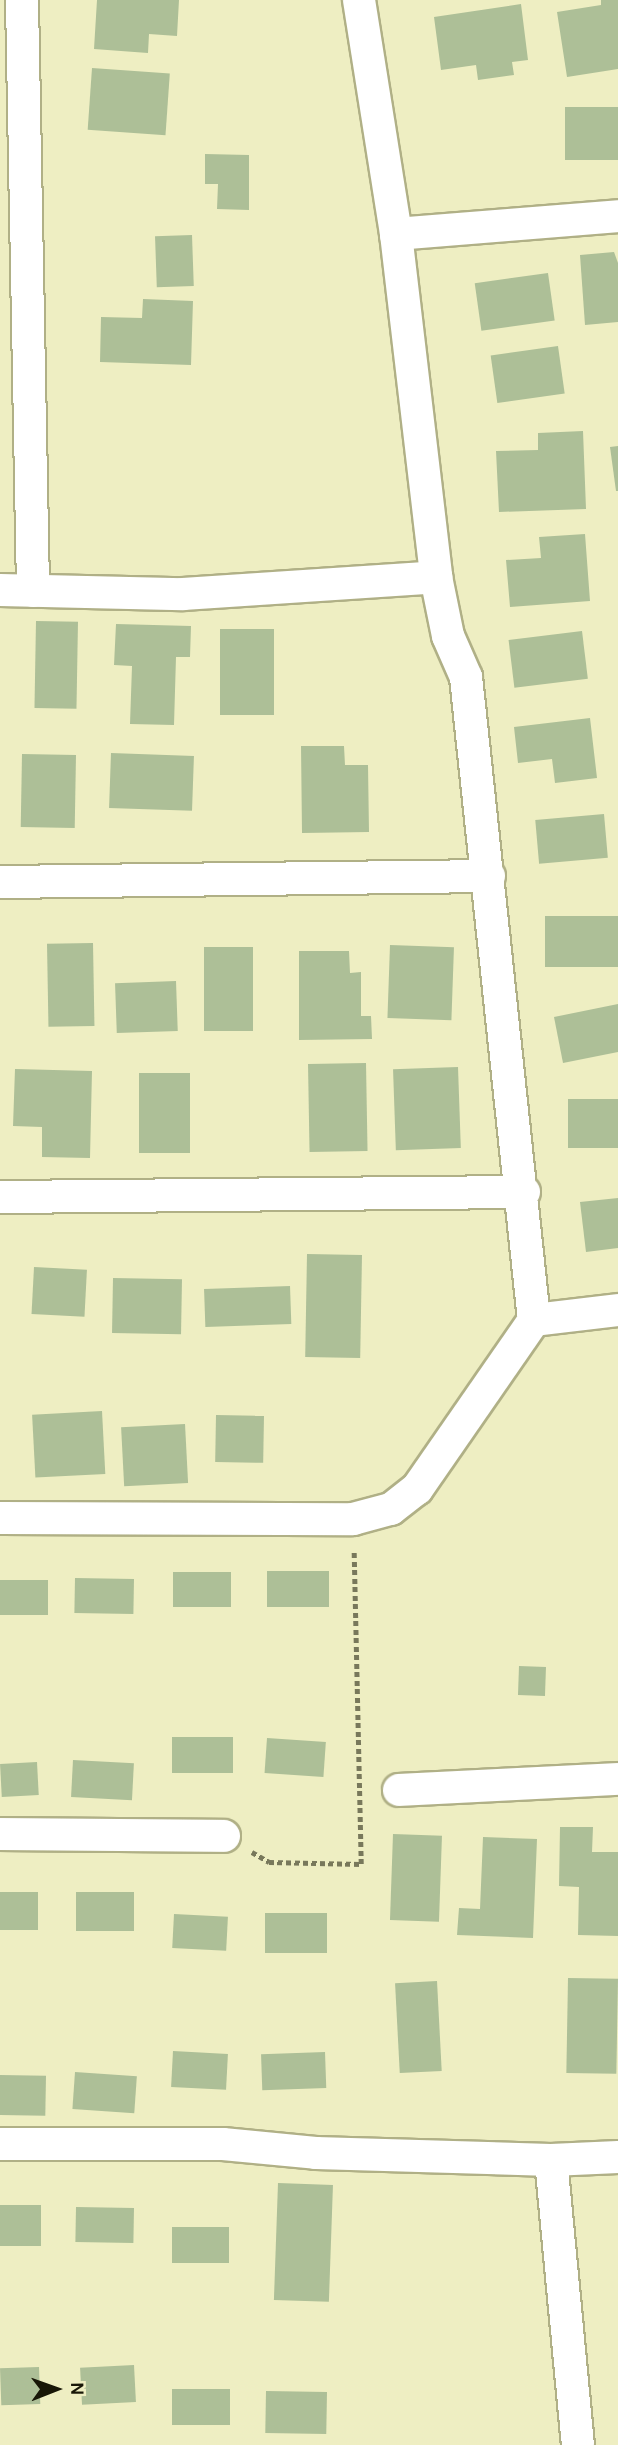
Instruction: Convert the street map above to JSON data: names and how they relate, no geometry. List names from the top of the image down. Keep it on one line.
{"north":"right"}
